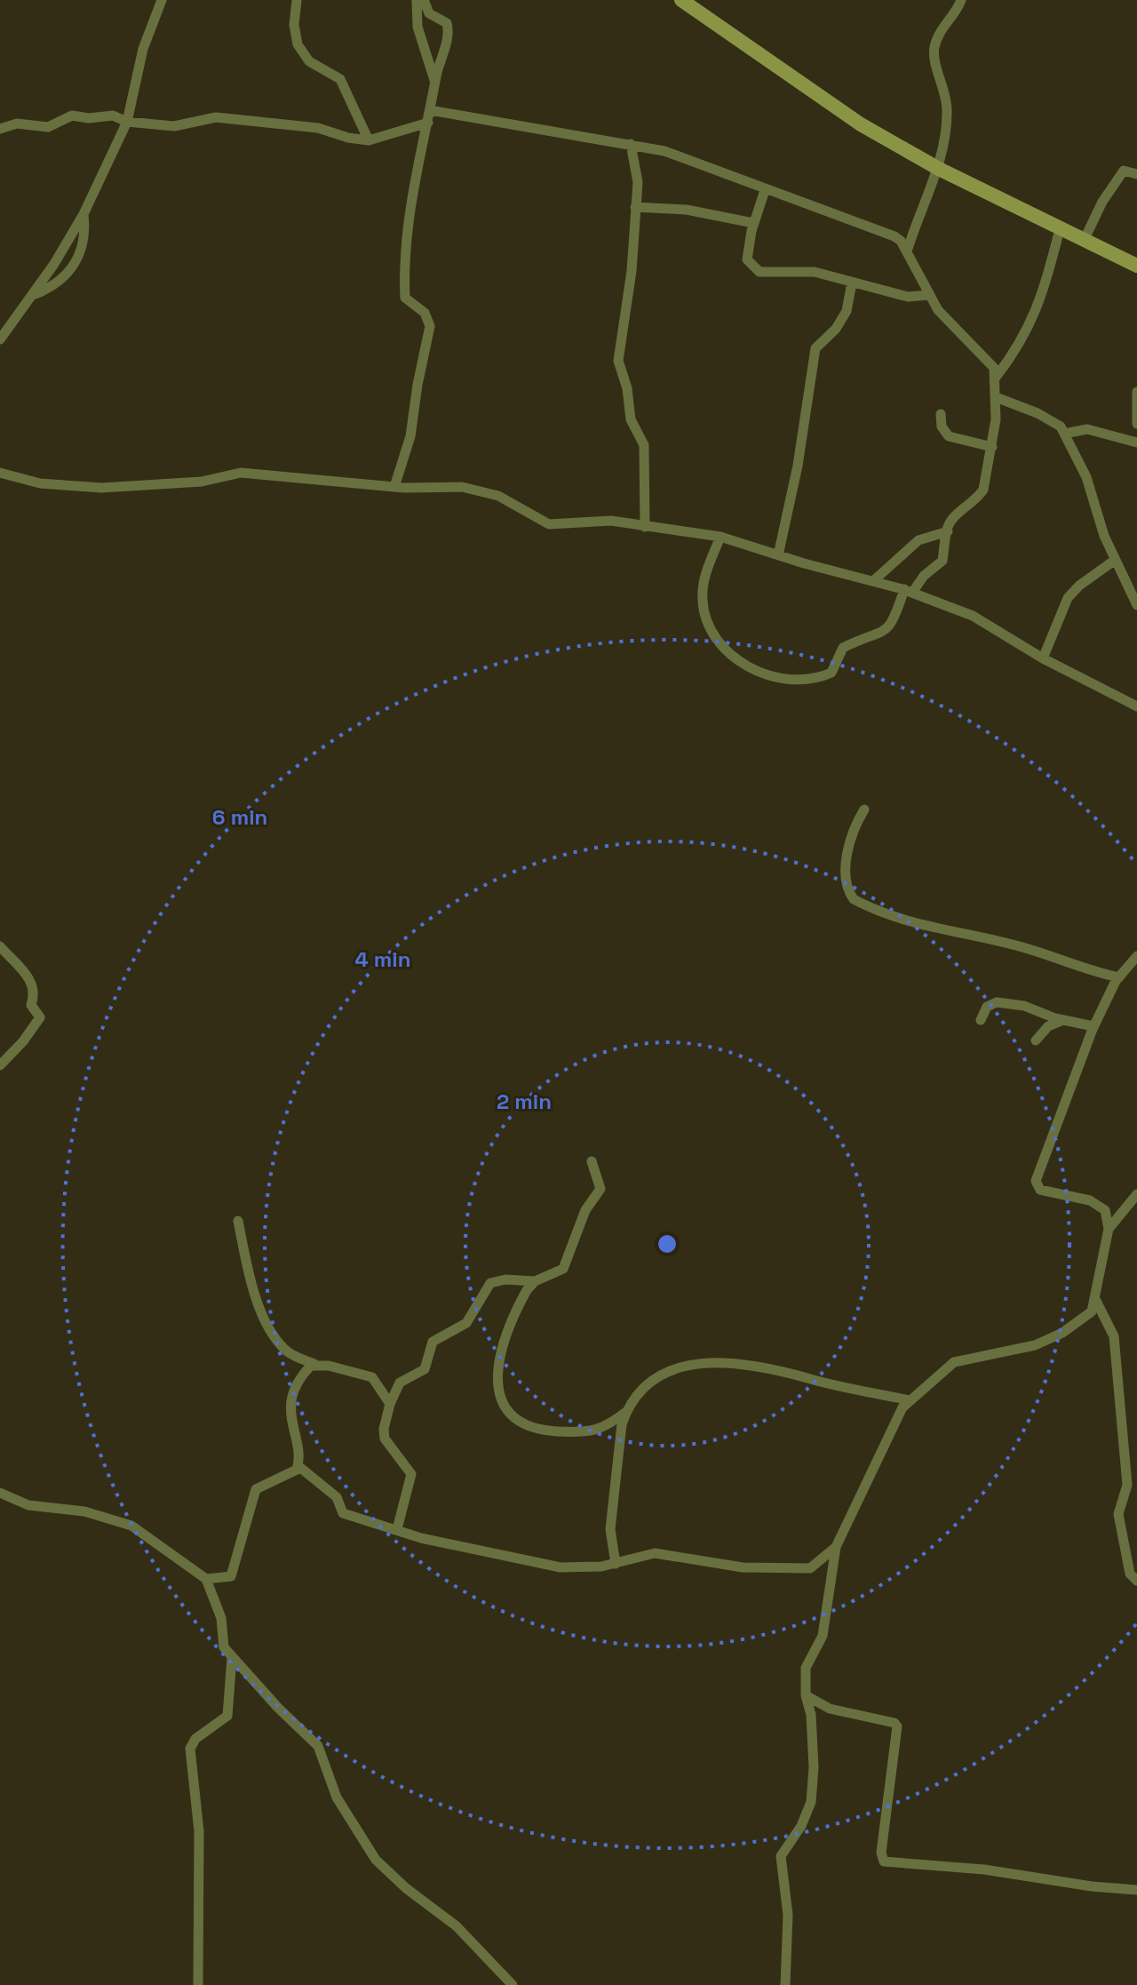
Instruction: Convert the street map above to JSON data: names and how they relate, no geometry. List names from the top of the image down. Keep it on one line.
{"rings":["6 min","4 min","2 min"]}
